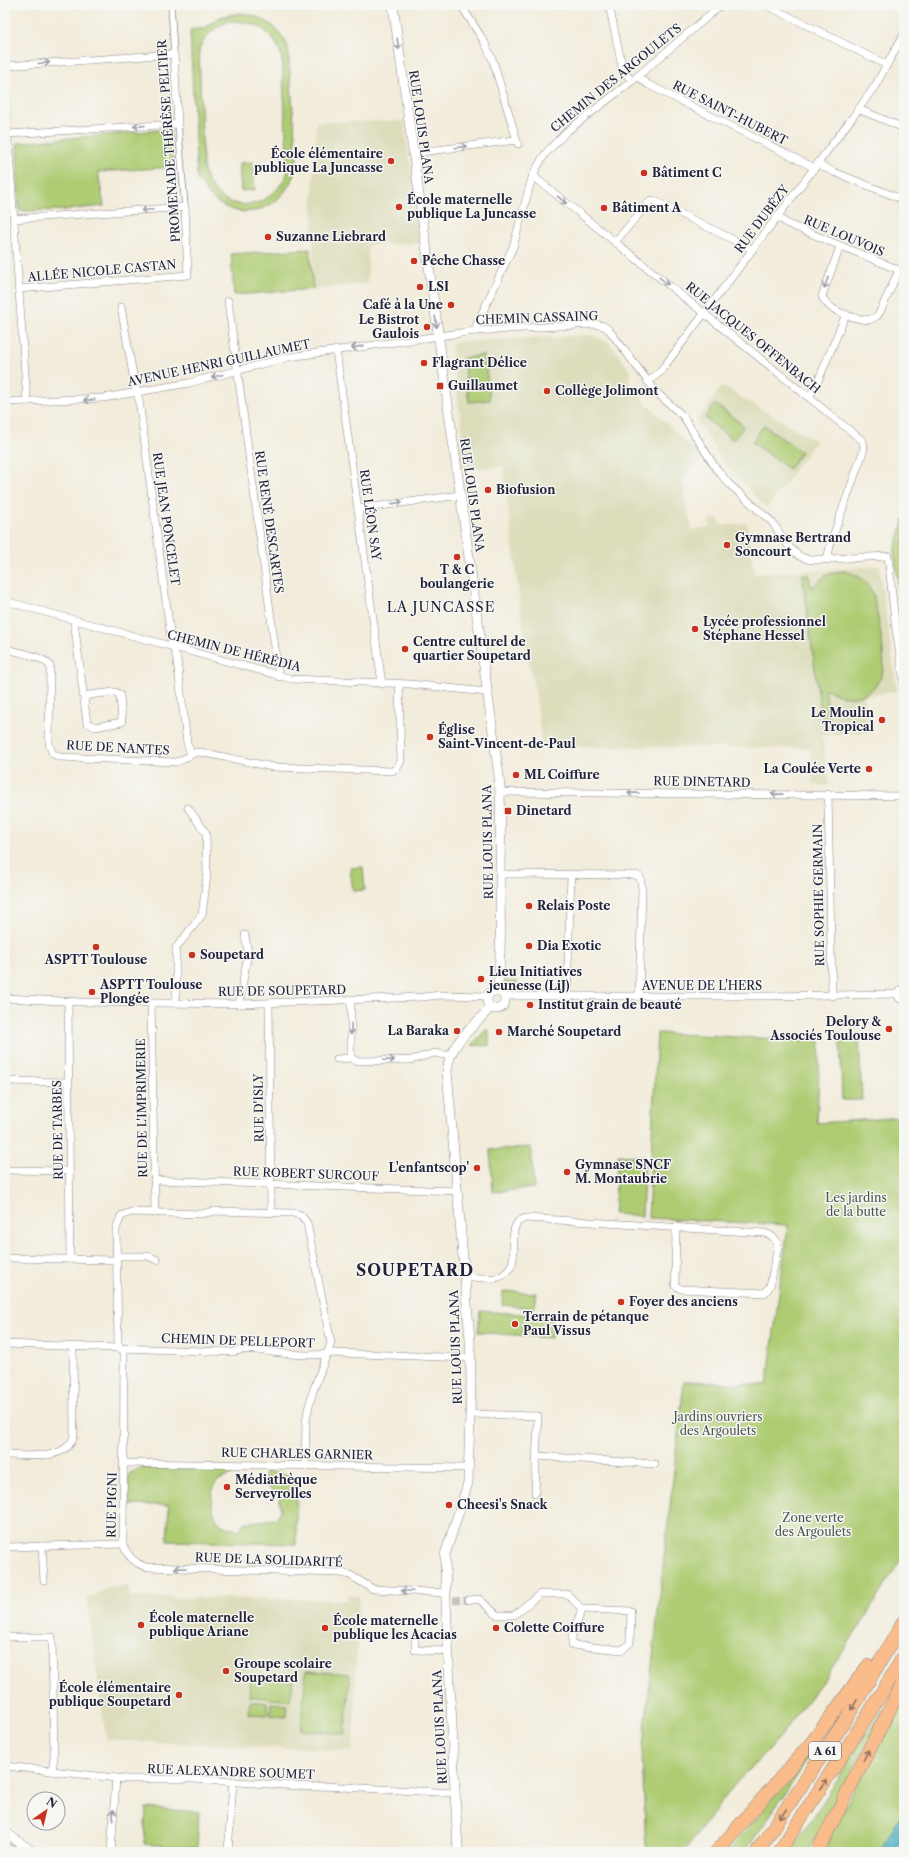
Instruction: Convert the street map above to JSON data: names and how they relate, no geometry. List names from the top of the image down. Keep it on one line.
{"streets":{"highway":["A 61"],"street":["CHEMIN DES ARGOULETS","RUE SAINT-HUBERT","RUE LOUIS PLANA","PROMENADE THÉRÈSE PELTIER","RUE DUBÉZY","RUE LOUVOIS","ALLÉE NICOLE CASTAN","CHEMIN CASSAING","RUE JACQUES OFFENBACH","AVENUE HENRI GUILLAUMET","RUE LÉON SAY","RUE JEAN PONCELET","RUE RENÉ DESCARTES","CHEMIN DE HÉRÉDIA","RUE DE NANTES","RUE DINETARD","RUE SOPHIE GERMAIN","AVENUE DE L'HERS","RUE DE SOUPETARD","RUE DE L'IMPRIMERIE","RUE D'ISLY","RUE DE TARBES","RUE ROBERT SURCOUF","CHEMIN DE PELLEPORT","RUE CHARLES GARNIER","RUE PIGNI","RUE DE LA SOLIDARITÉ","RUE ALEXANDRE SOUMET"]},"crossings":[["CHEMIN DES ARGOULETS","RUE SAINT-HUBERT"],["CHEMIN DES ARGOULETS","CHEMIN CASSAING"],["CHEMIN DES ARGOULETS","RUE JACQUES OFFENBACH"],["RUE SAINT-HUBERT","RUE DUBÉZY"],["RUE LOUIS PLANA","CHEMIN CASSAING"],["RUE LOUIS PLANA","AVENUE HENRI GUILLAUMET"],["RUE LOUIS PLANA","CHEMIN DE HÉRÉDIA"],["RUE LOUIS PLANA","RUE DINETARD"],["RUE LOUIS PLANA","AVENUE DE L'HERS"],["RUE LOUIS PLANA","RUE DE SOUPETARD"],["RUE LOUIS PLANA","RUE ROBERT SURCOUF"],["RUE LOUIS PLANA","CHEMIN DE PELLEPORT"],["RUE LOUIS PLANA","RUE CHARLES GARNIER"],["RUE LOUIS PLANA","RUE DE LA SOLIDARITÉ"],["RUE LOUIS PLANA","RUE ALEXANDRE SOUMET"],["PROMENADE THÉRÈSE PELTIER","ALLÉE NICOLE CASTAN"],["RUE DUBÉZY","RUE LOUVOIS"],["RUE DUBÉZY","CHEMIN CASSAING"],["RUE DUBÉZY","RUE JACQUES OFFENBACH"],["CHEMIN CASSAING","RUE JACQUES OFFENBACH"],["CHEMIN CASSAING","AVENUE HENRI GUILLAUMET"],["AVENUE HENRI GUILLAUMET","RUE LÉON SAY"],["AVENUE HENRI GUILLAUMET","RUE JEAN PONCELET"],["AVENUE HENRI GUILLAUMET","RUE RENÉ DESCARTES"],["RUE LÉON SAY","CHEMIN DE HÉRÉDIA"],["RUE JEAN PONCELET","CHEMIN DE HÉRÉDIA"],["RUE JEAN PONCELET","RUE DE NANTES"],["RUE RENÉ DESCARTES","CHEMIN DE HÉRÉDIA"],["CHEMIN DE HÉRÉDIA","RUE DE NANTES"],["RUE DINETARD","RUE SOPHIE GERMAIN"],["RUE SOPHIE GERMAIN","AVENUE DE L'HERS"],["AVENUE DE L'HERS","RUE DE SOUPETARD"],["RUE DE SOUPETARD","RUE DE L'IMPRIMERIE"],["RUE DE SOUPETARD","RUE D'ISLY"],["RUE DE SOUPETARD","RUE DE TARBES"],["RUE DE L'IMPRIMERIE","RUE ROBERT SURCOUF"],["RUE DE L'IMPRIMERIE","RUE PIGNI"],["RUE D'ISLY","RUE ROBERT SURCOUF"],["RUE D'ISLY","RUE PIGNI"],["CHEMIN DE PELLEPORT","RUE PIGNI"],["RUE CHARLES GARNIER","RUE PIGNI"],["RUE PIGNI","RUE DE LA SOLIDARITÉ"]],"one_way":["RUE JACQUES OFFENBACH","AVENUE HENRI GUILLAUMET","RUE DINETARD","RUE DE LA SOLIDARITÉ"],"districts":["LA JUNCASSE","SOUPETARD"],"parks":["Les jardins de la butte","Jardins ouvriers des Argoulets","Zone verte des Argoulets"],"places":{"other":["École élémentaire publique La Juncasse","Bâtiment C","École maternelle publique La Juncasse","Bâtiment A","Suzanne Liebrard","Pêche Chasse","LSI","Café à la Une","Le Bistrot Gaulois","Flagrant Délice","Collège Jolimont","Biofusion","Gymnase Bertrand Soncourt","T & C boulangerie","Lycée professionnel Stéphane Hessel","Centre culturel de quartier Soupetard","Le Moulin Tropical","Église Saint-Vincent-de-Paul","La Coulée Verte","ML Coiffure","Relais Poste","Dia Exotic","ASPTT Toulouse","Soupetard","Lieu Initiatives jeunesse (LiJ)","ASPTT Toulouse Plongée","Institut grain de beauté","Delory & Associés Toulouse","La Baraka","Marché Soupetard","L'enfantscop'","Gymnase SNCF M. Montaubrie","Foyer des anciens","Terrain de pétanque Paul Vissus","Médiathèque Serveyrolles","Cheesi's Snack","École maternelle publique Ariane","École maternelle publique les Acacias","Colette Coiffure","Groupe scolaire Soupetard","École élémentaire publique Soupetard"],"transit":["Guillaumet","Dinetard"]},"north":"top right"}
